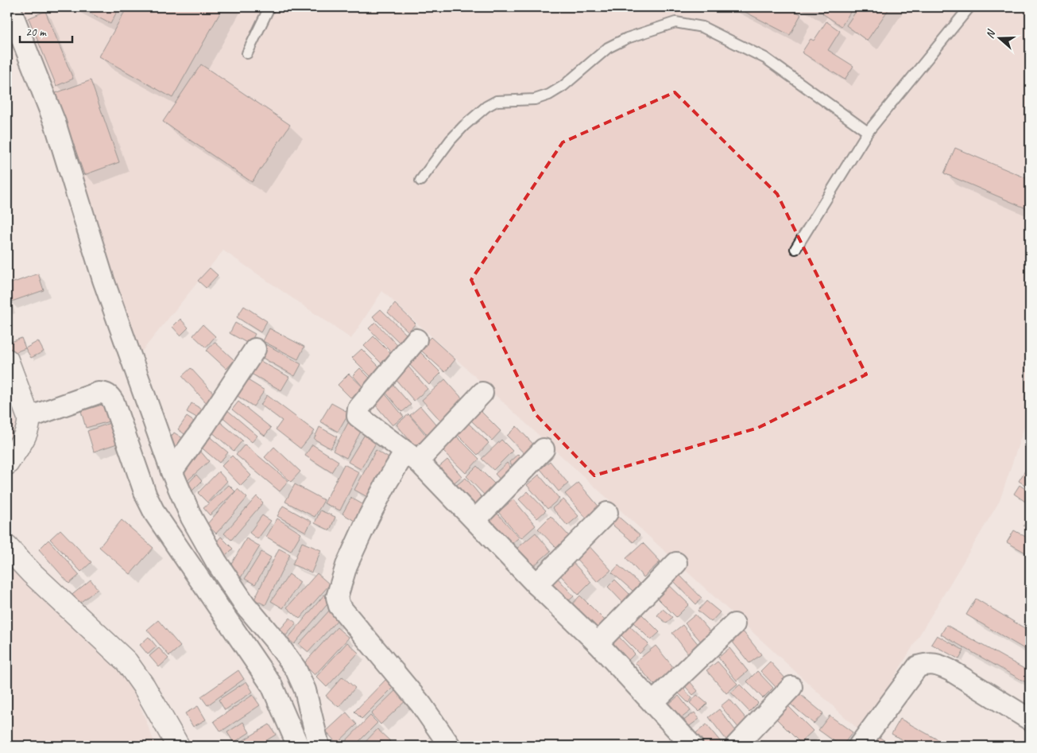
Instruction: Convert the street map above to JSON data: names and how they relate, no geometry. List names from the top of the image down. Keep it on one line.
{"scale_bar":"20 m","north":"left"}
